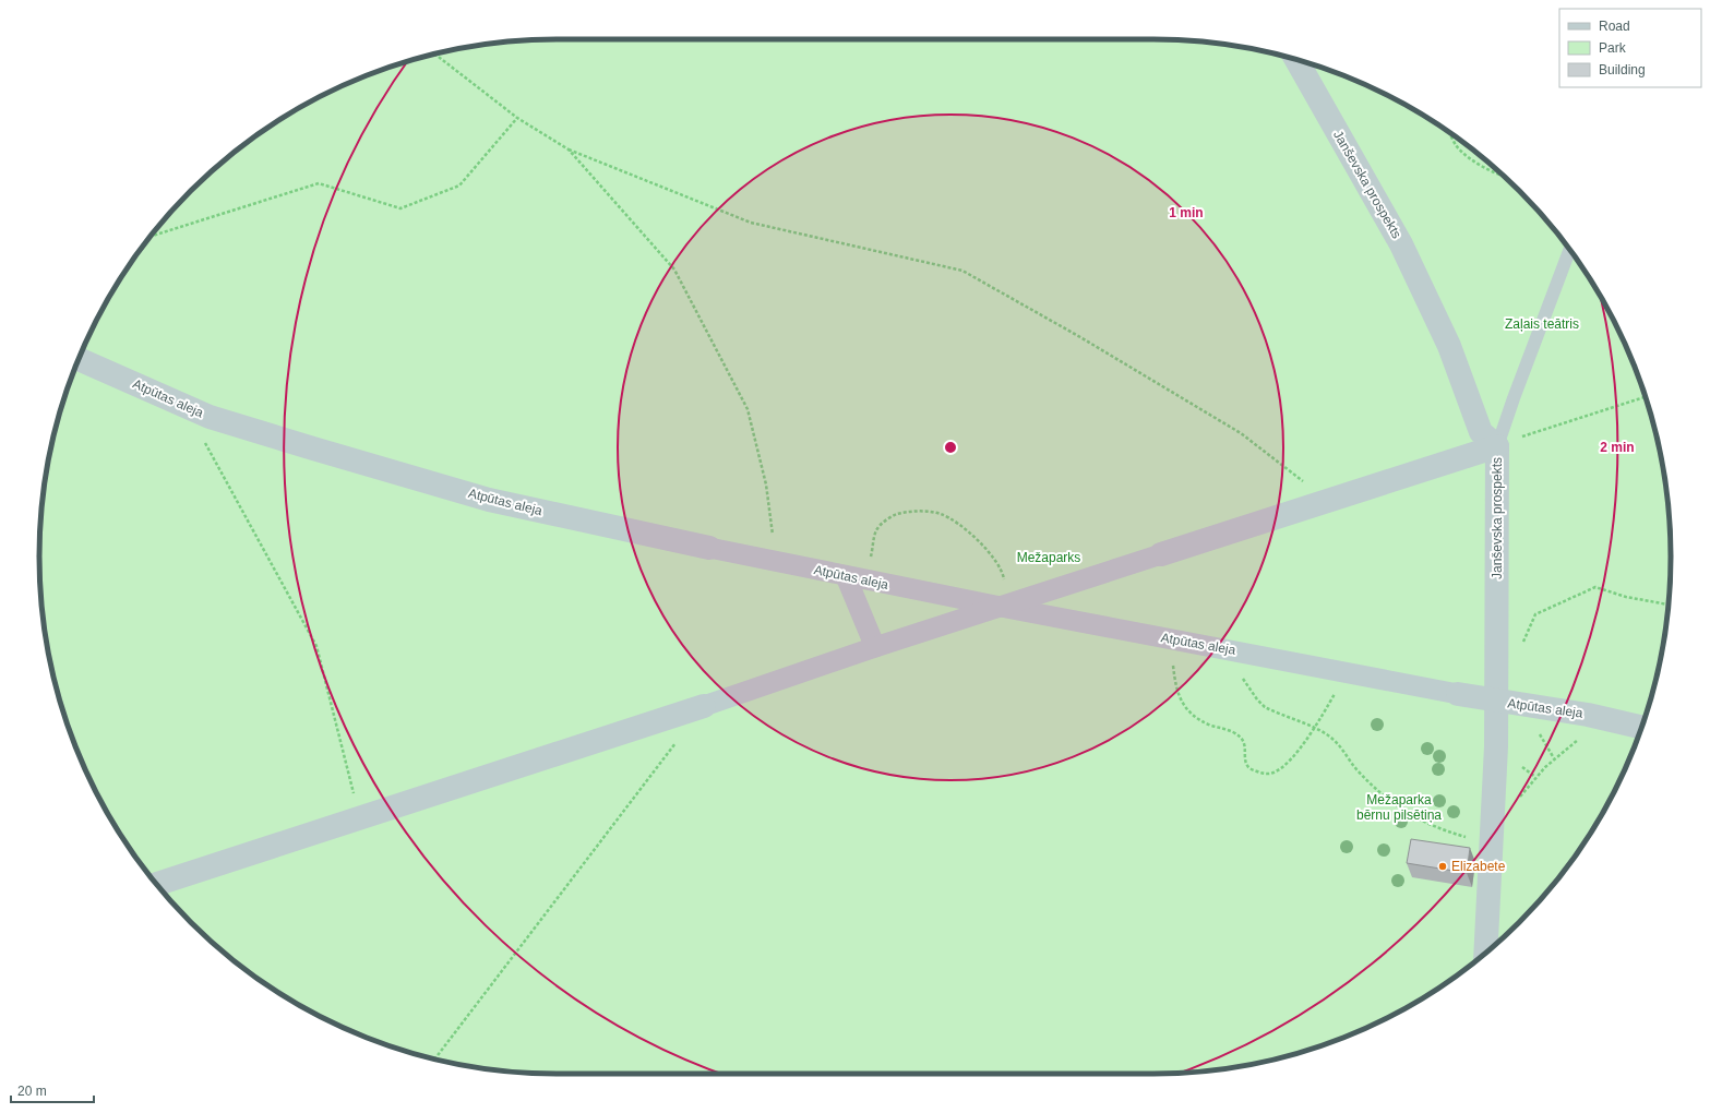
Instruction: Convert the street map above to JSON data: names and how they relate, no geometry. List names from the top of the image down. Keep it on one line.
{"streets":{"street":["Janševska prospekts","Atpūtas aleja"]},"crossings":[["Janševska prospekts","Atpūtas aleja"]],"parks":["Zaļais teātris","Mežaparks","Mežaparka bērnu pilsētiņa"],"places":["Elizabete"],"legend":["Road","Park","Building"],"scale_bar":"20 m","rings":["1 min","2 min"]}
